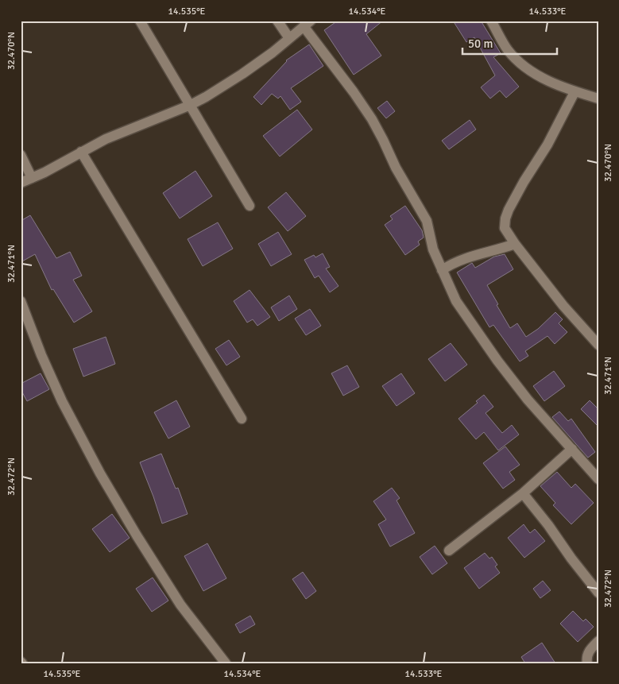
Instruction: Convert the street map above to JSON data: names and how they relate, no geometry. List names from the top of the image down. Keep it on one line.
{"scale_bar":"50 m","coordinates":["14.535°E","14.534°E","14.533°E","32.470°N","32.471°N","32.472°N"]}
